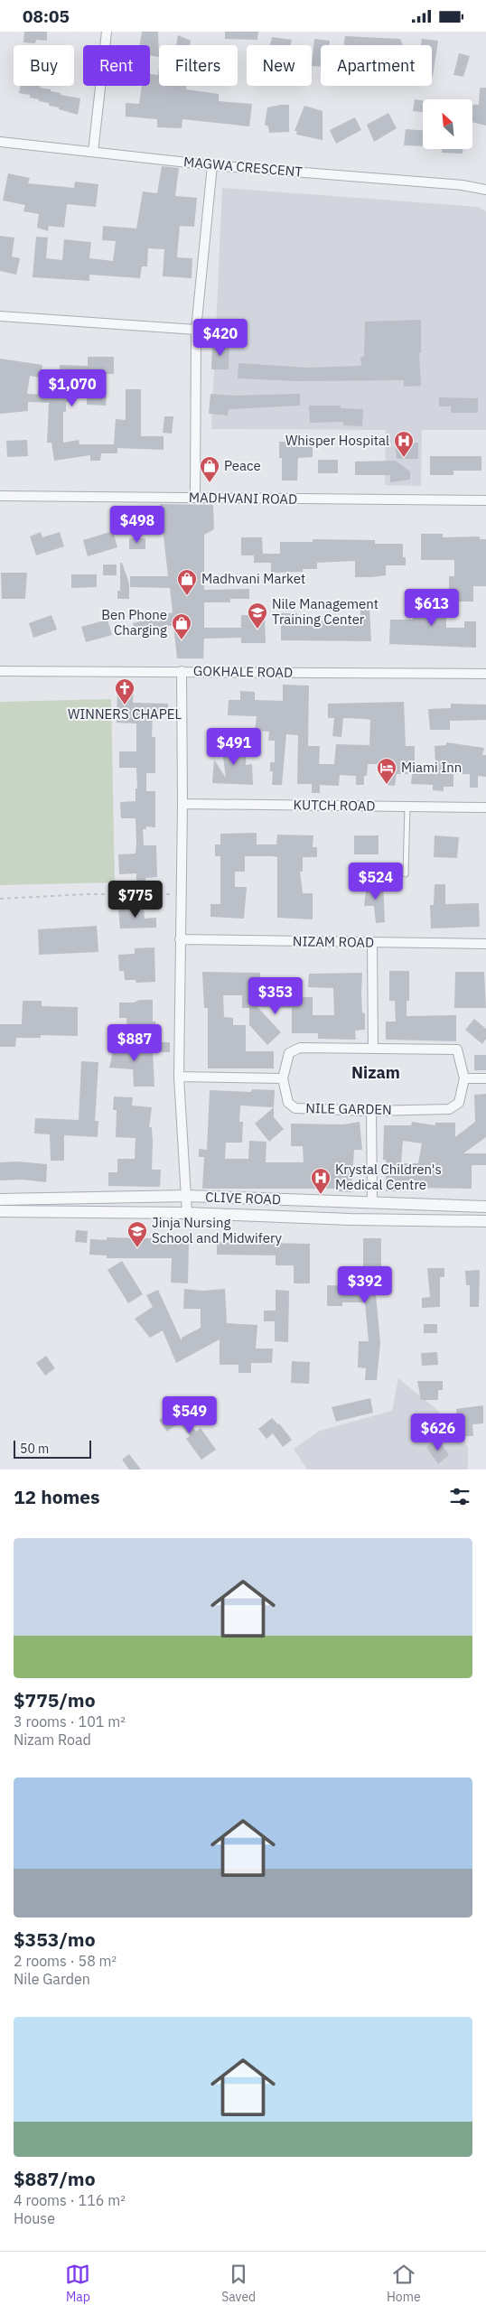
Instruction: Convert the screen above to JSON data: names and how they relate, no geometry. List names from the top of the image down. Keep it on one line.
{"streets":{"street":["MAGWA CRESCENT","MADHVANI ROAD","GOKHALE ROAD","KUTCH ROAD","NIZAM ROAD","NILE GARDEN","CLIVE ROAD"]},"districts":["Nizam"],"places":{"hospital":["Whisper Hospital","Krystal Children's Medical Centre"],"shop":["Peace","Madhvani Market","Ben Phone Charging"],"school or university":["Nile Management Training Center","Jinja Nursing School and Midwifery"],"church":["WINNERS CHAPEL"],"hotel":["Miami Inn"]},"scale_bar":"50 m","north":"top left","page":{"status":"08:05","chip":["Buy","Rent","Filters","New","Apartment"],"price":["$420","$1,070","$498","$613","$491","$524","$775","$353","$887","$392","$549","$626"],"scale":"50 m","heading":"12 homes","list":[{"name":"$775/mo","note":"3 rooms · 101 m² · Nizam Road"},{"name":"$353/mo","note":"2 rooms · 58 m² · Nile Garden"},{"name":"$887/mo","note":"4 rooms · 116 m² · House"}],"tabs":["Map","Saved","Home"]}}
